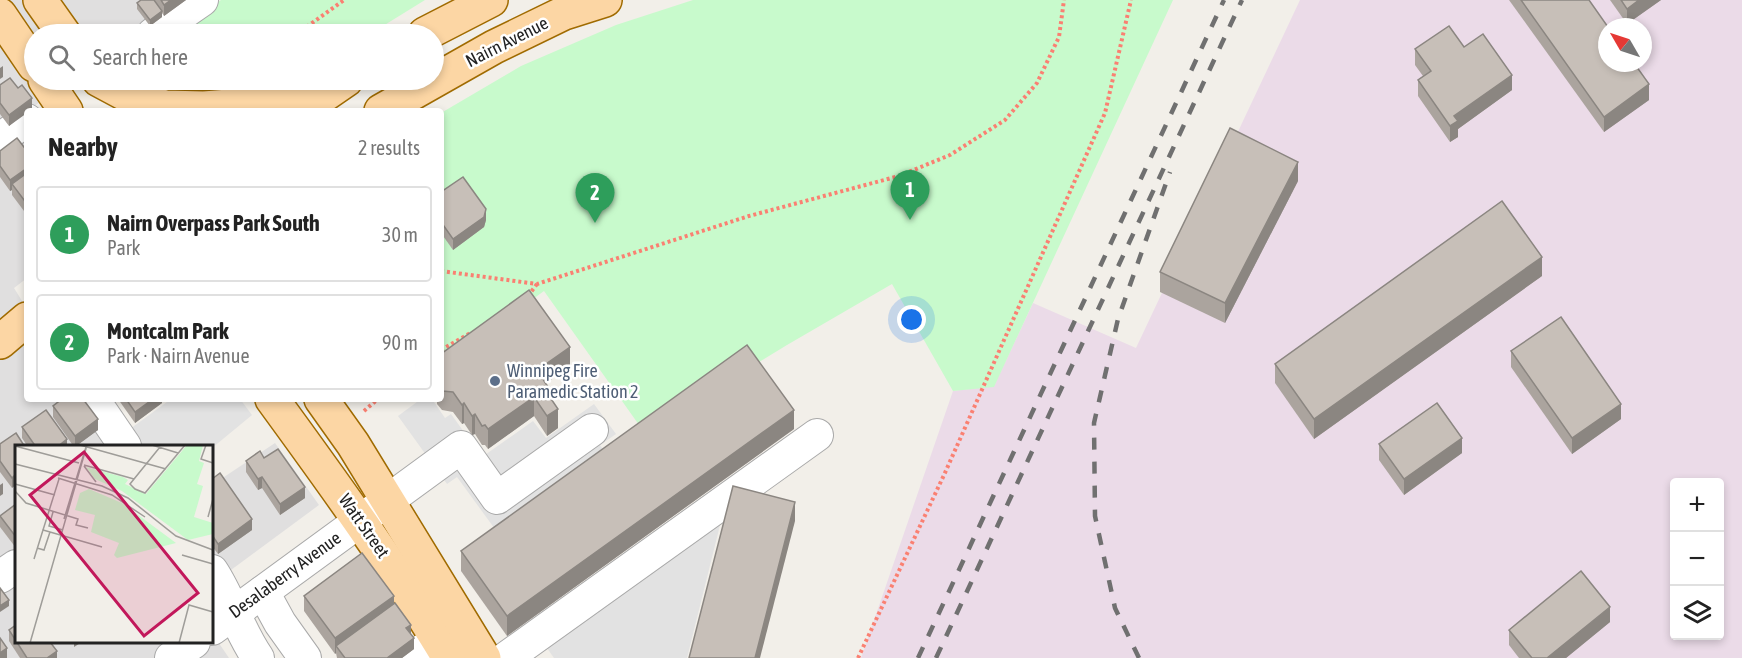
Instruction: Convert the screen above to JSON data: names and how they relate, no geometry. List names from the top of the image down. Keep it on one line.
{"streets":{"main road":["Nairn Avenue","Watt Street"],"street":["Desalaberry Avenue"]},"crossings":[["Watt Street","Desalaberry Avenue"]],"places":["Winnipeg Fire Paramedic Station 2"],"north":"top left","page":{"search":"Search here","heading":["Nearby","2 results"],"pins":["1","2"],"list":[{"mark":"1","name":"Nairn Overpass Park South","note":"Park","value":"30 m"},{"mark":"2","name":"Montcalm Park","note":"Park · Nairn Avenue","value":"90 m"}],"map_buttons":["+","−"]}}
